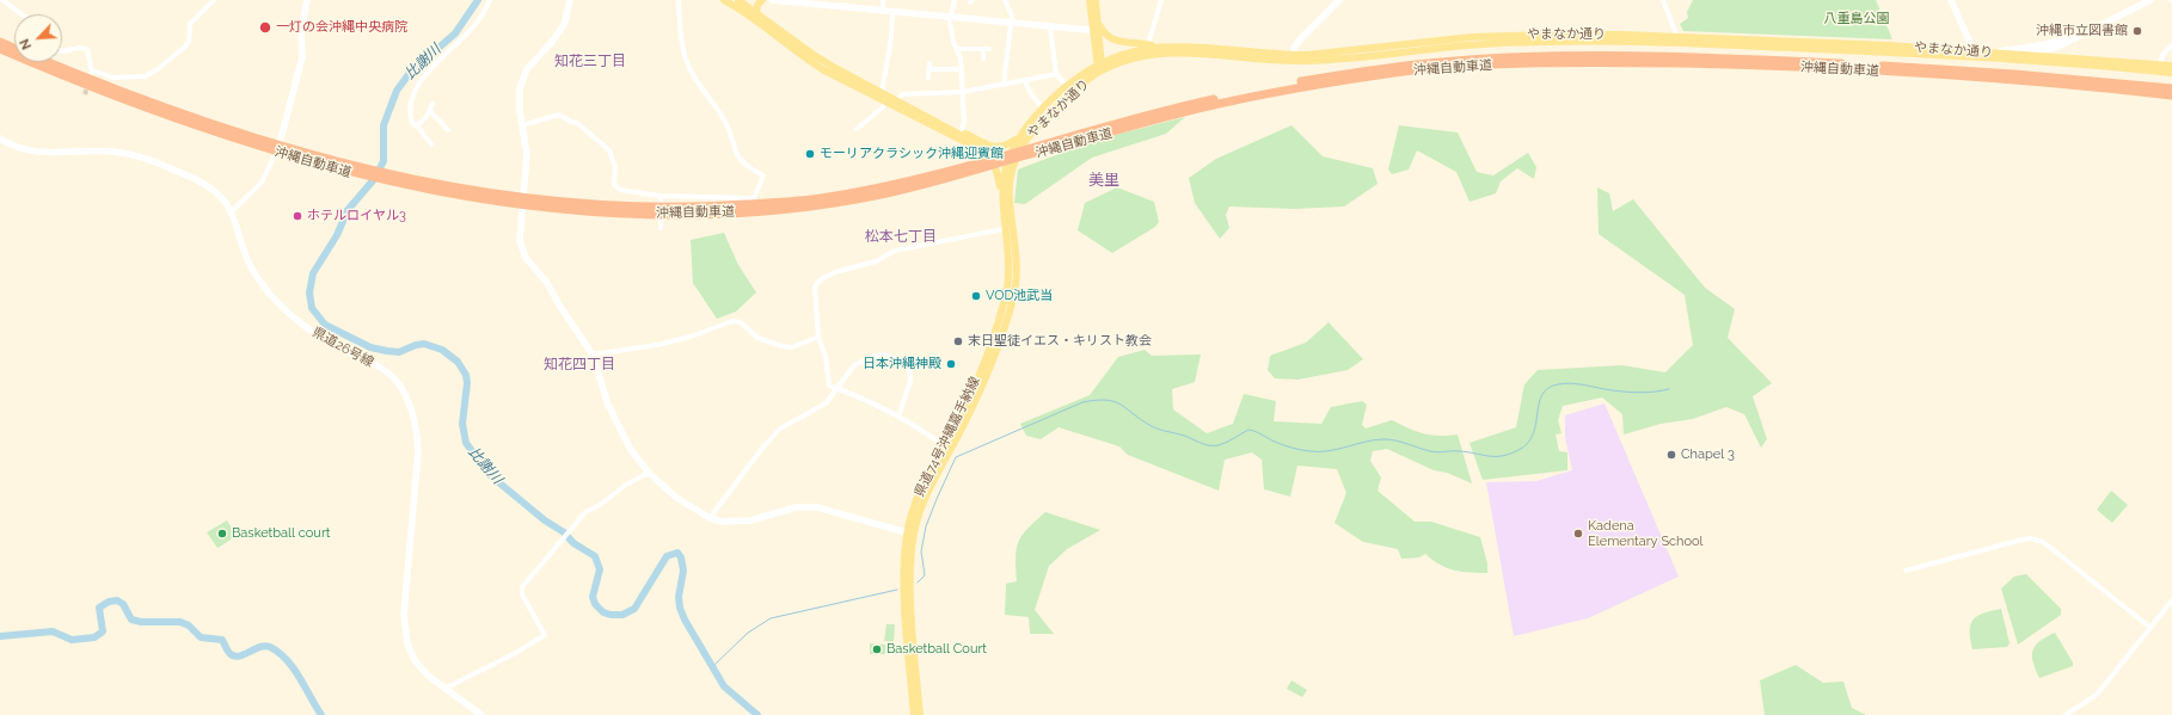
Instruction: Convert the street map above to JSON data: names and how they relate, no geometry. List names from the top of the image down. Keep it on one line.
{"streets":{"highway":["沖縄自動車道"],"main road":["やまなか通り","県道74号沖縄嘉手納線"],"street":["県道26号線"]},"crossings":[["やまなか通り","県道74号沖縄嘉手納線"]],"districts":["知花三丁目","美里","松本七丁目","知花四丁目"],"water":["比謝川"],"parks":["八重島公園"],"places":["一灯の会沖縄中央病院","沖縄市立図書館","モーリアクラシック沖縄迎賓館","ホテルロイヤル3","VOD池武当","末日聖徒イエス・キリスト教会","日本沖縄神殿","Chapel 3","Basketball court","Kadena Elementary School","Basketball Court"],"north":"bottom left"}
